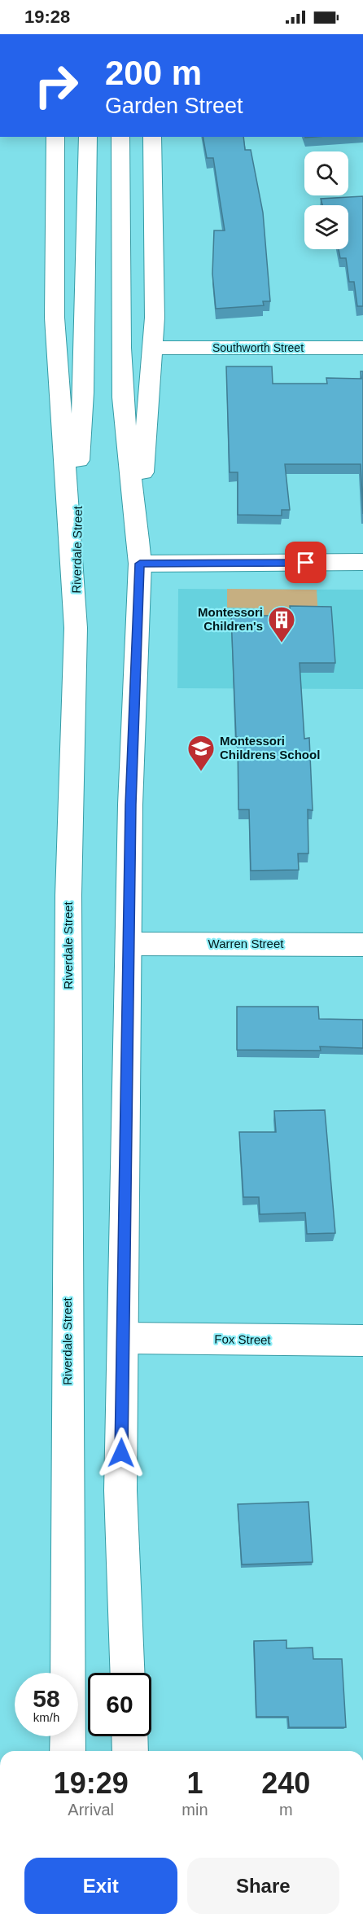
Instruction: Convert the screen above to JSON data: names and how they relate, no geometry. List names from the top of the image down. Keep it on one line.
{"streets":{"main road":["Southworth Street","Riverdale Street","Warren Street","Fox Street"]},"places":{"building":["Montessori Children's"],"school or university":["Montessori Childrens School"]},"page":{"status":"19:28","turn":["200 m","Garden Street"],"speed":"58 km/h","limit":"60","eta":["19:29","Arrival","1","min","240","m"],"buttons":["Exit","Share"]}}
